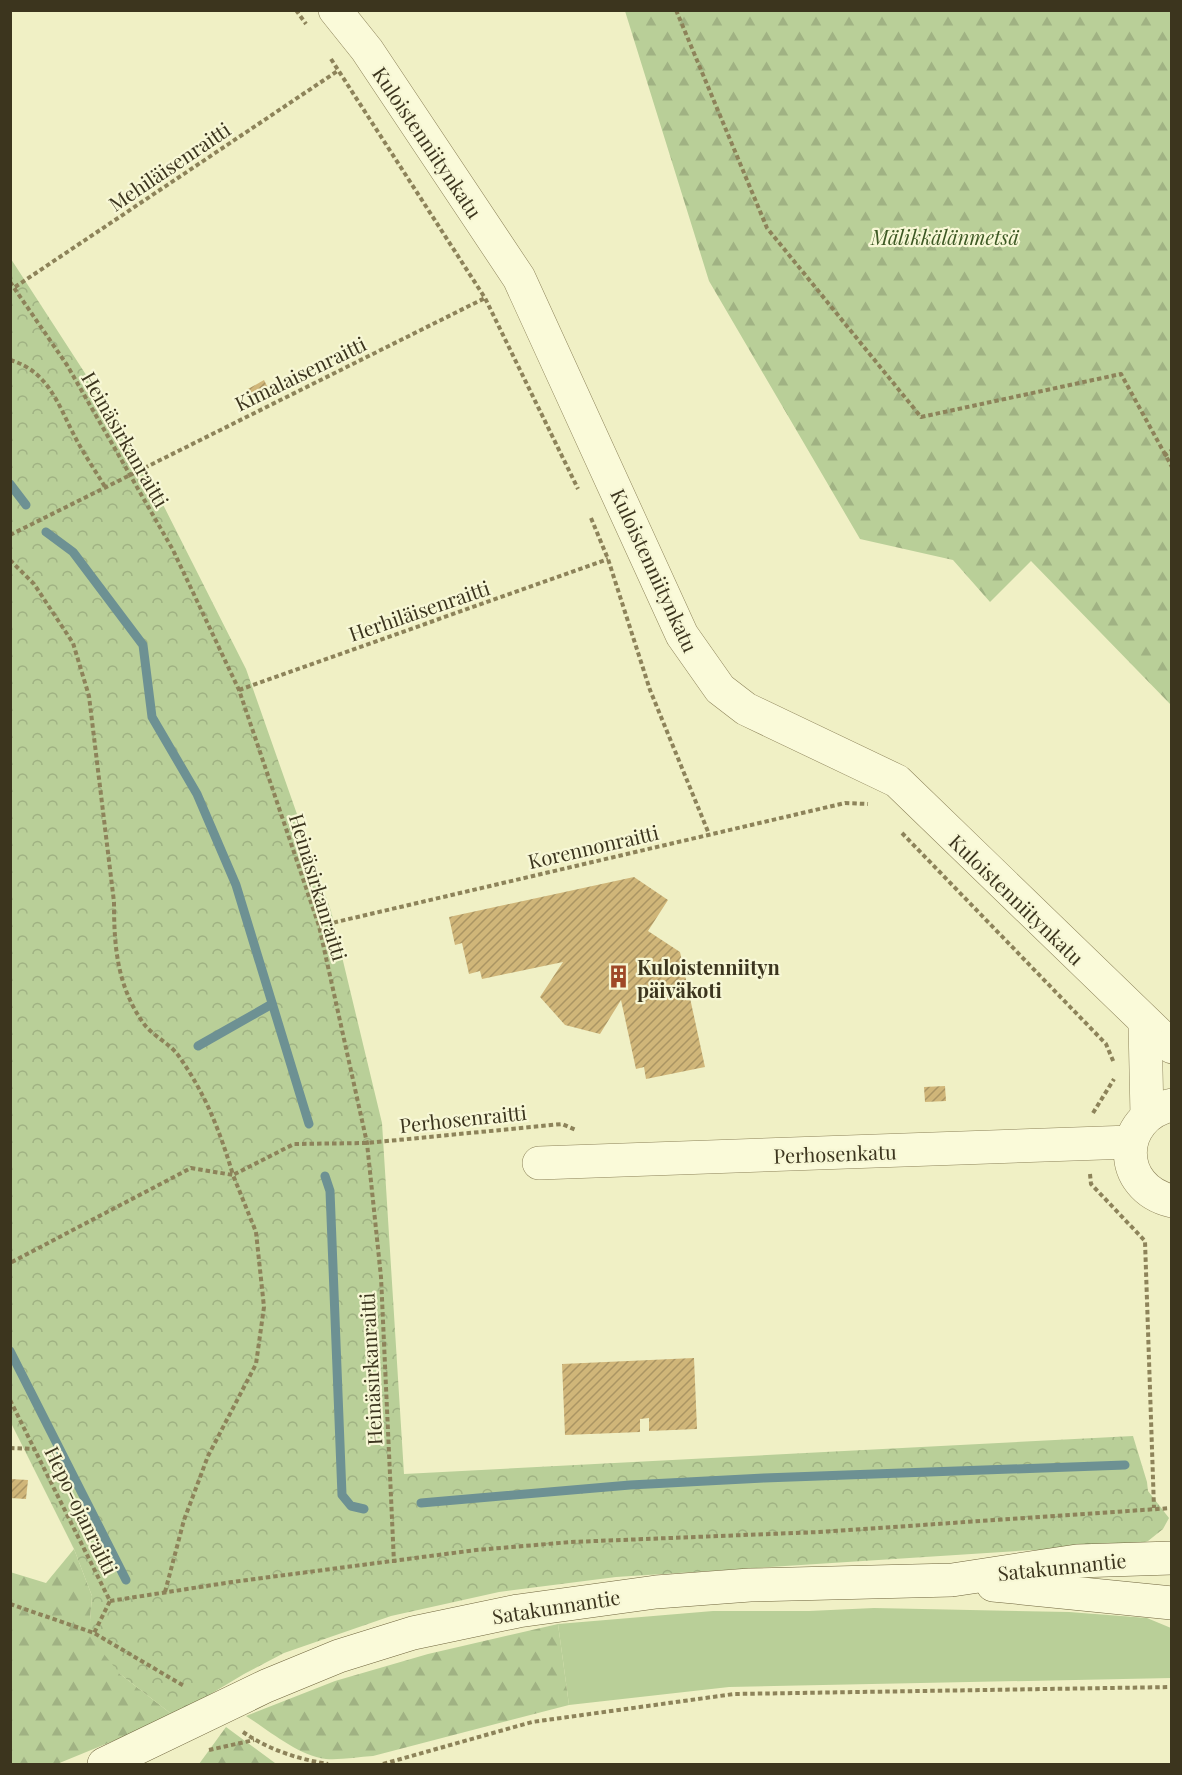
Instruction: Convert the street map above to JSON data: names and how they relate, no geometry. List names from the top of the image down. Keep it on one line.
{"streets":{"street":["Kuloistenniitynkatu","Perhosenkatu","Satakunnantie"],"path":["Mehiläisenraitti","Kimalaisenraitti","Heinäsirkanraitti","Herhiläisenraitti","Korennonraitti","Perhosenraitti","Hepo-ojanraitti"]},"crossings":[["Mehiläisenraitti","Heinäsirkanraitti"],["Kimalaisenraitti","Heinäsirkanraitti"],["Heinäsirkanraitti","Herhiläisenraitti"],["Heinäsirkanraitti","Korennonraitti"],["Heinäsirkanraitti","Perhosenraitti"]],"parks":["Mälikkälänmetsä"],"places":{"building":["Kuloistenniityn päiväkoti"]}}
